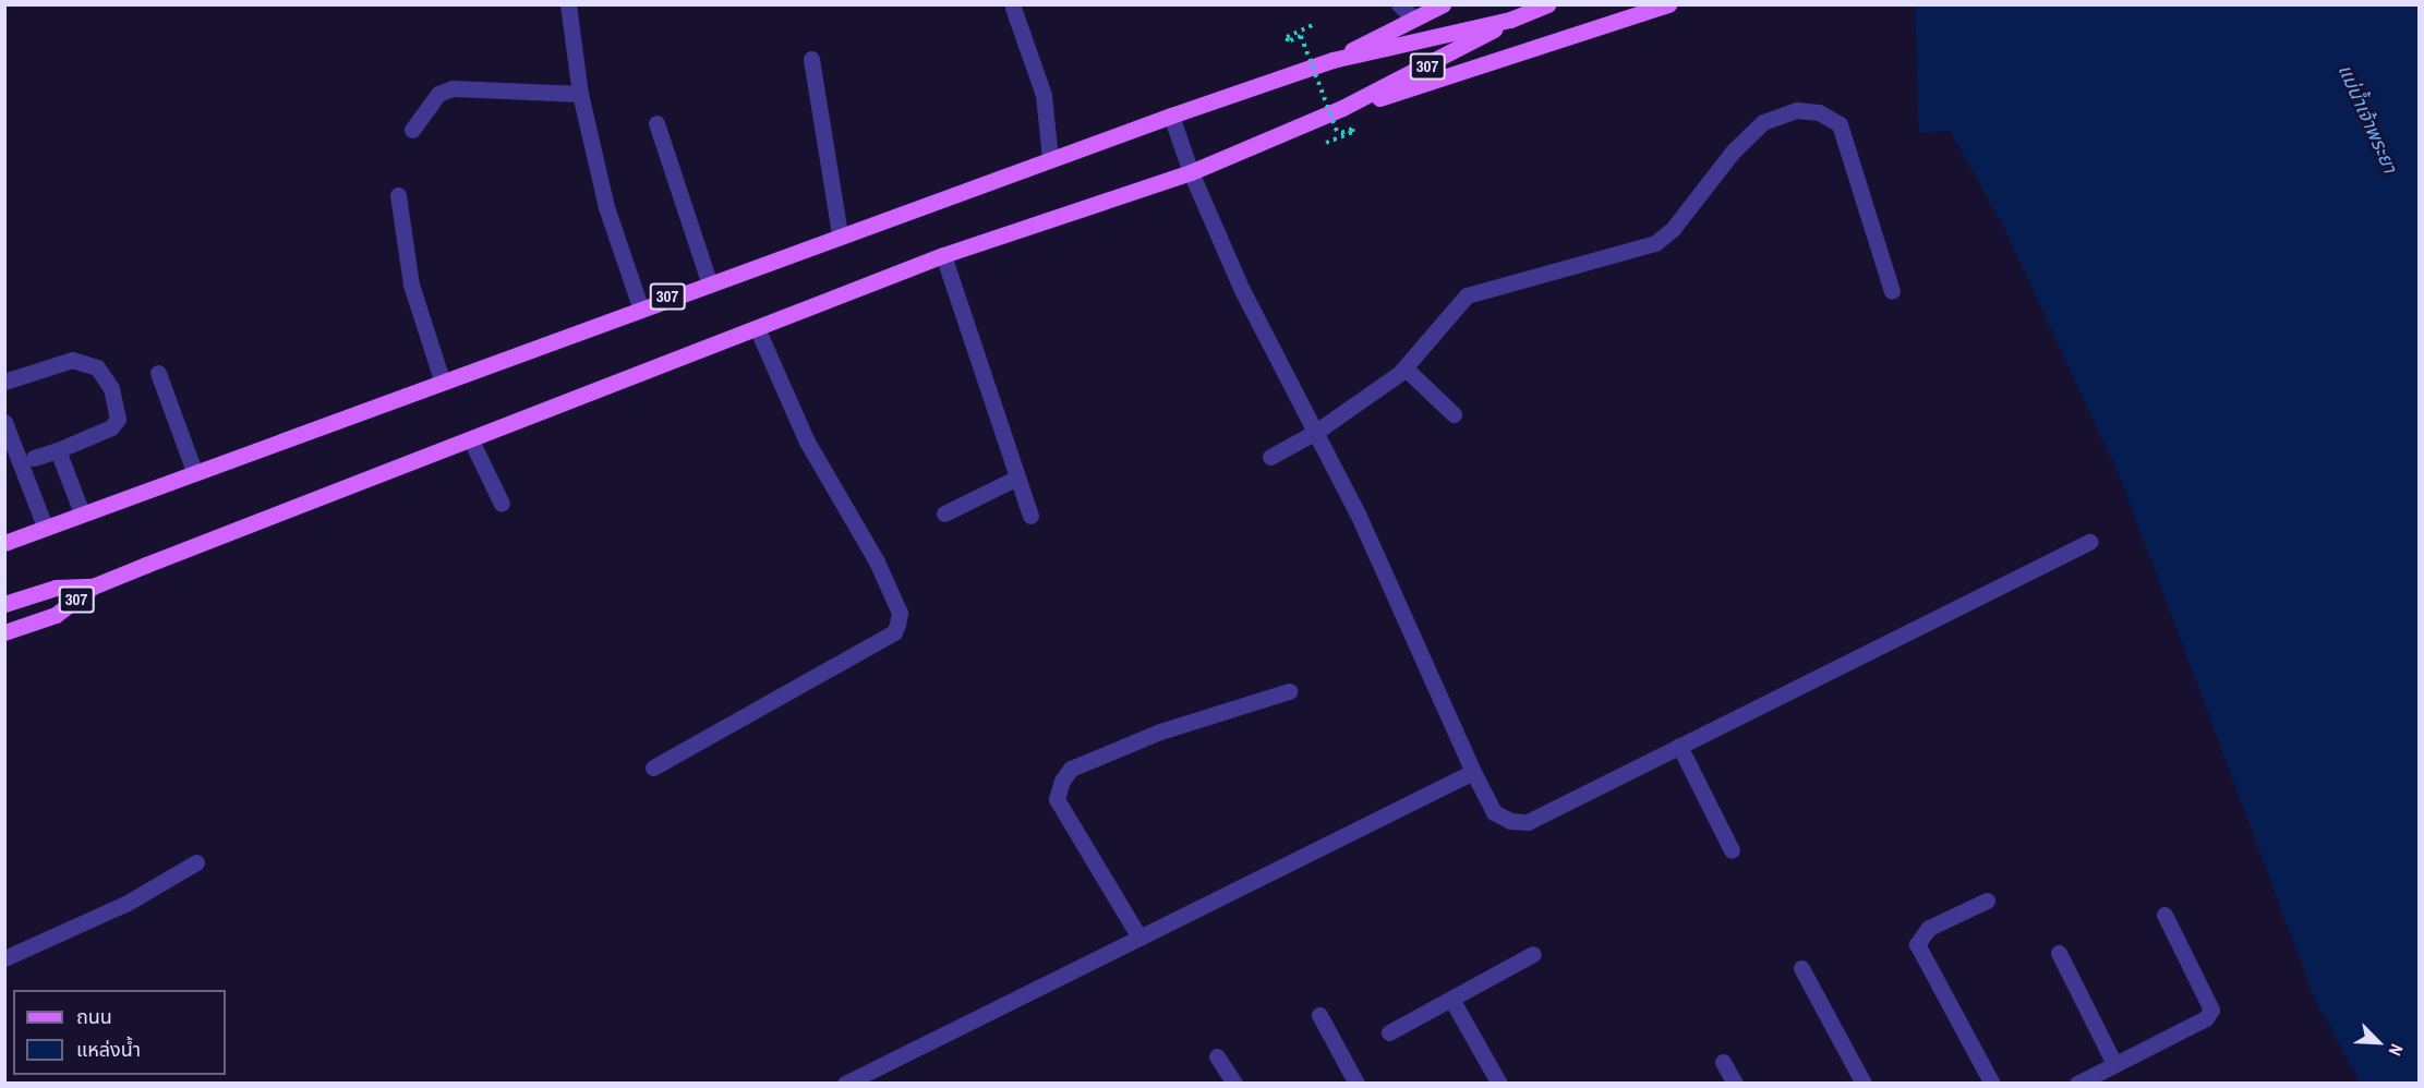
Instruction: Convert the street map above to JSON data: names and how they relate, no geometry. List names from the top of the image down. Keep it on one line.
{"streets":{"main road":["307"]},"water":["แม่น้ำเจ้าพระยา"],"legend":["ถนน","แหล่งน้ำ"],"north":"bottom right"}
